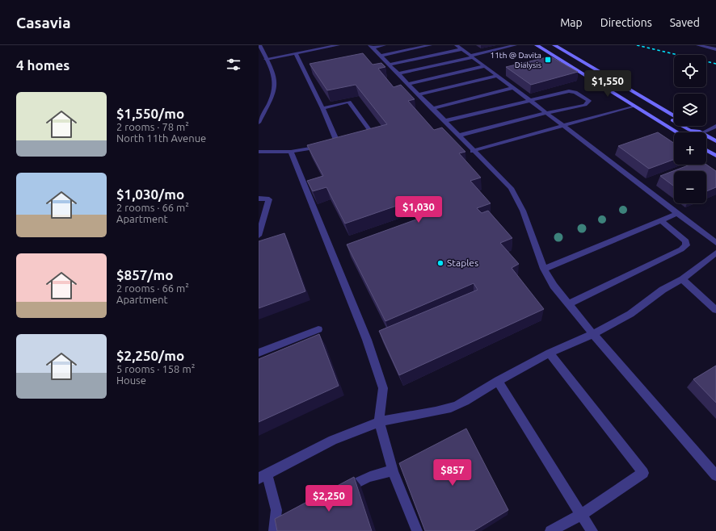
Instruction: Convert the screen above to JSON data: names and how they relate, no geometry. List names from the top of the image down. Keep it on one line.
{"places":{"transit":["11th @ Davita Dialysis"],"other":["Staples"]},"page":{"header":"Casavia","nav":["Map","Directions","Saved"],"heading":"4 homes","map_buttons":["+","−"],"price":["$1,550","$1,030","$857","$2,250"],"list":[{"name":"$1,550/mo","note":"2 rooms · 78 m² · North 11th Avenue"},{"name":"$1,030/mo","note":"2 rooms · 66 m² · Apartment"},{"name":"$857/mo","note":"2 rooms · 66 m² · Apartment"},{"name":"$2,250/mo","note":"5 rooms · 158 m² · House"}]}}
